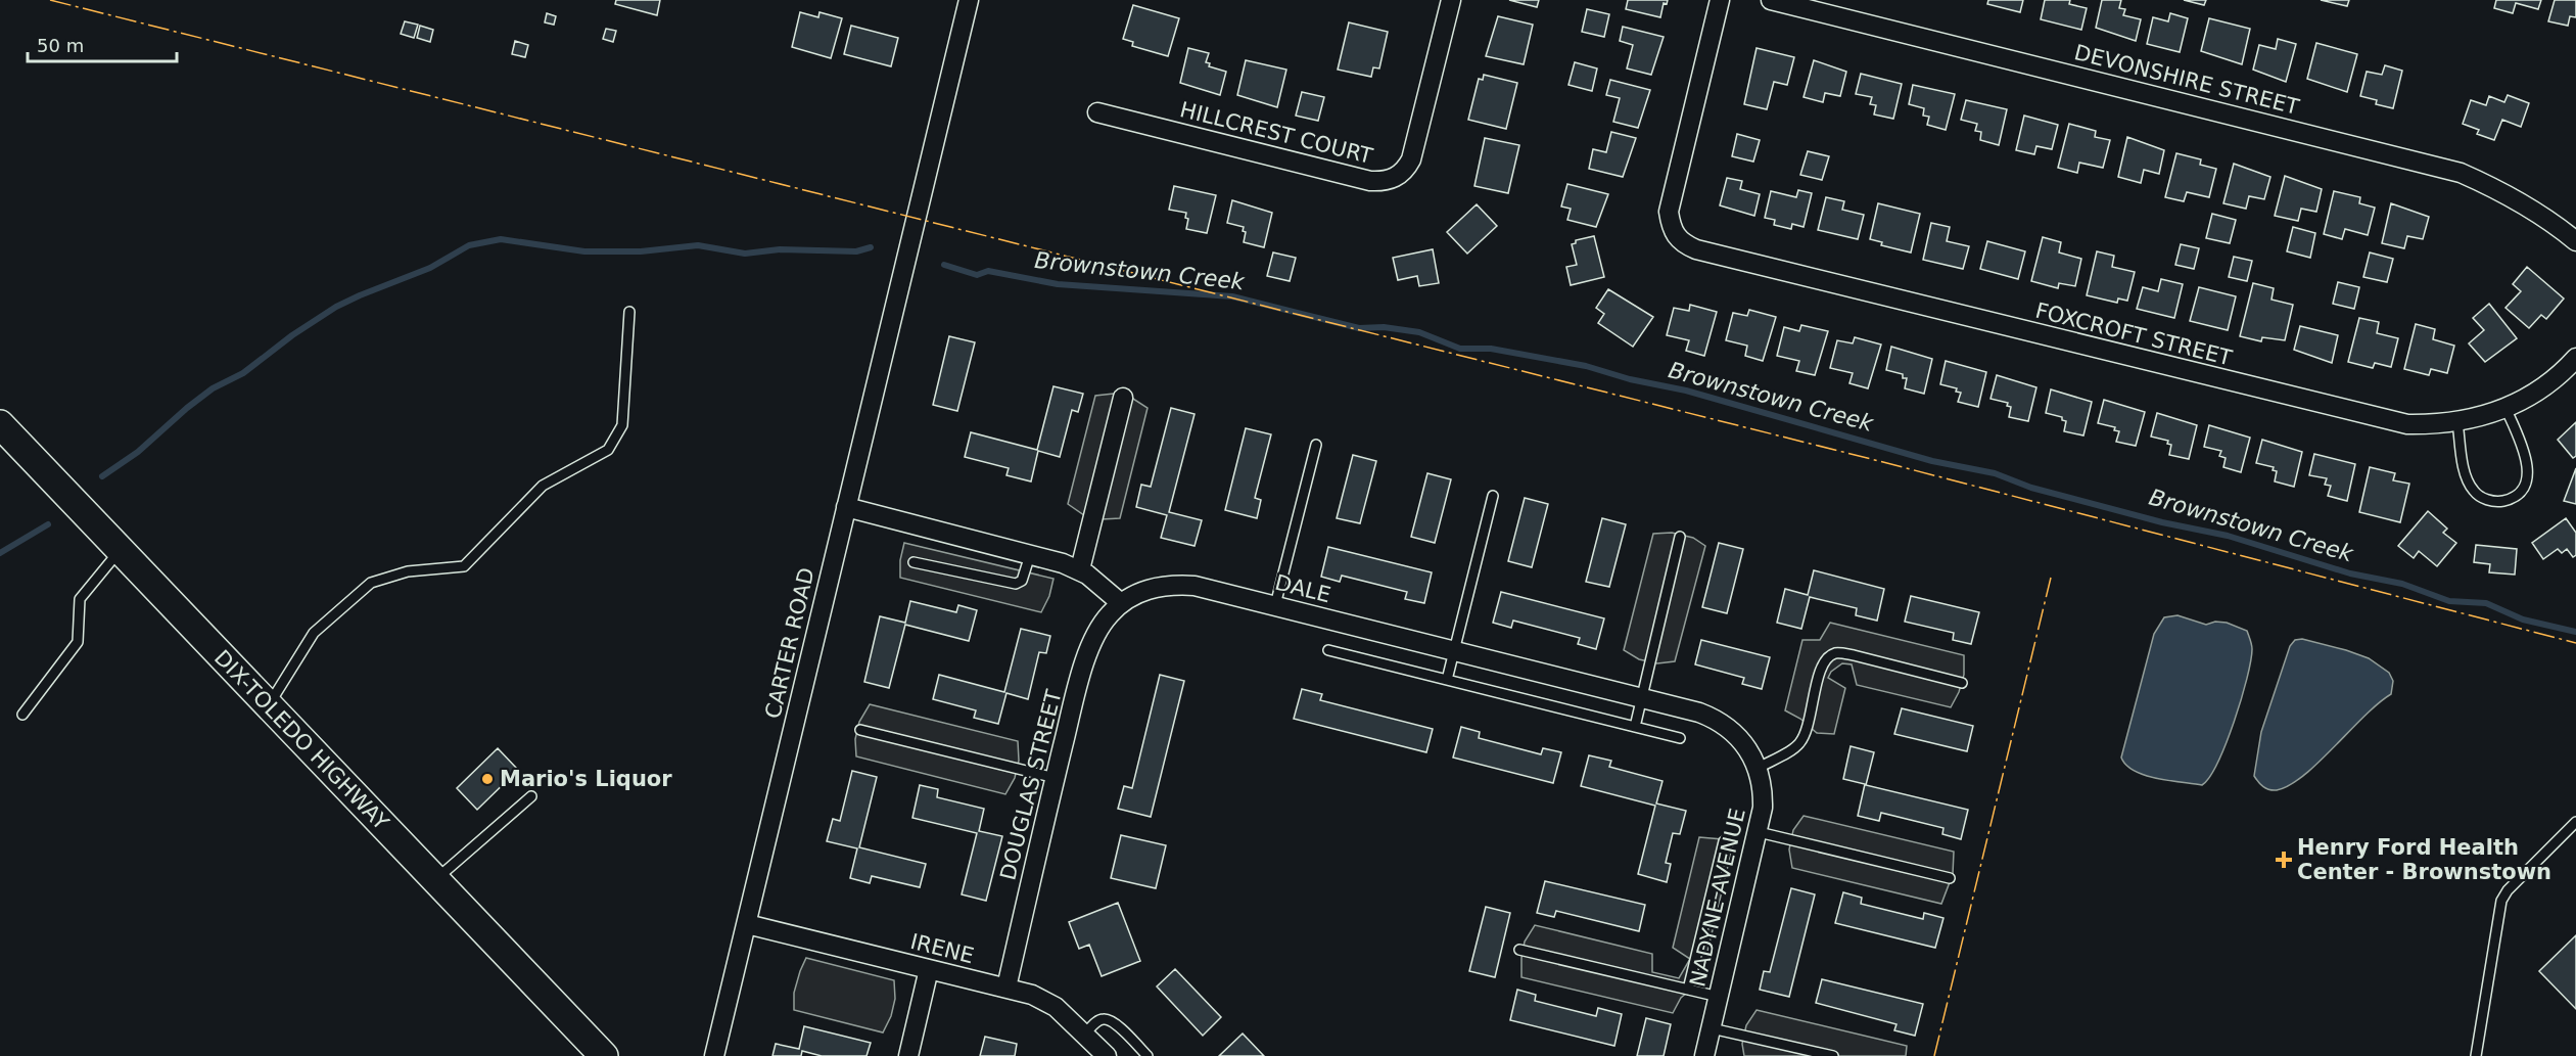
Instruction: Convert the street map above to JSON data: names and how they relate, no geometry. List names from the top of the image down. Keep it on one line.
{"streets":{"main road":["DIX-TOLEDO HIGHWAY"],"street":["DEVONSHIRE STREET","HILLCREST COURT","FOXCROFT STREET","DALE","CARTER ROAD","DOUGLAS STREET","NADYNE AVENUE","IRENE"]},"crossings":[["DALE","DOUGLAS STREET"],["DALE","NADYNE AVENUE"],["CARTER ROAD","IRENE"],["DOUGLAS STREET","IRENE"]],"water":["Brownstown Creek"],"places":{"other":["Mario's Liquor"],"health":["Henry Ford Health Center - Brownstown"]},"scale_bar":"50 m"}
